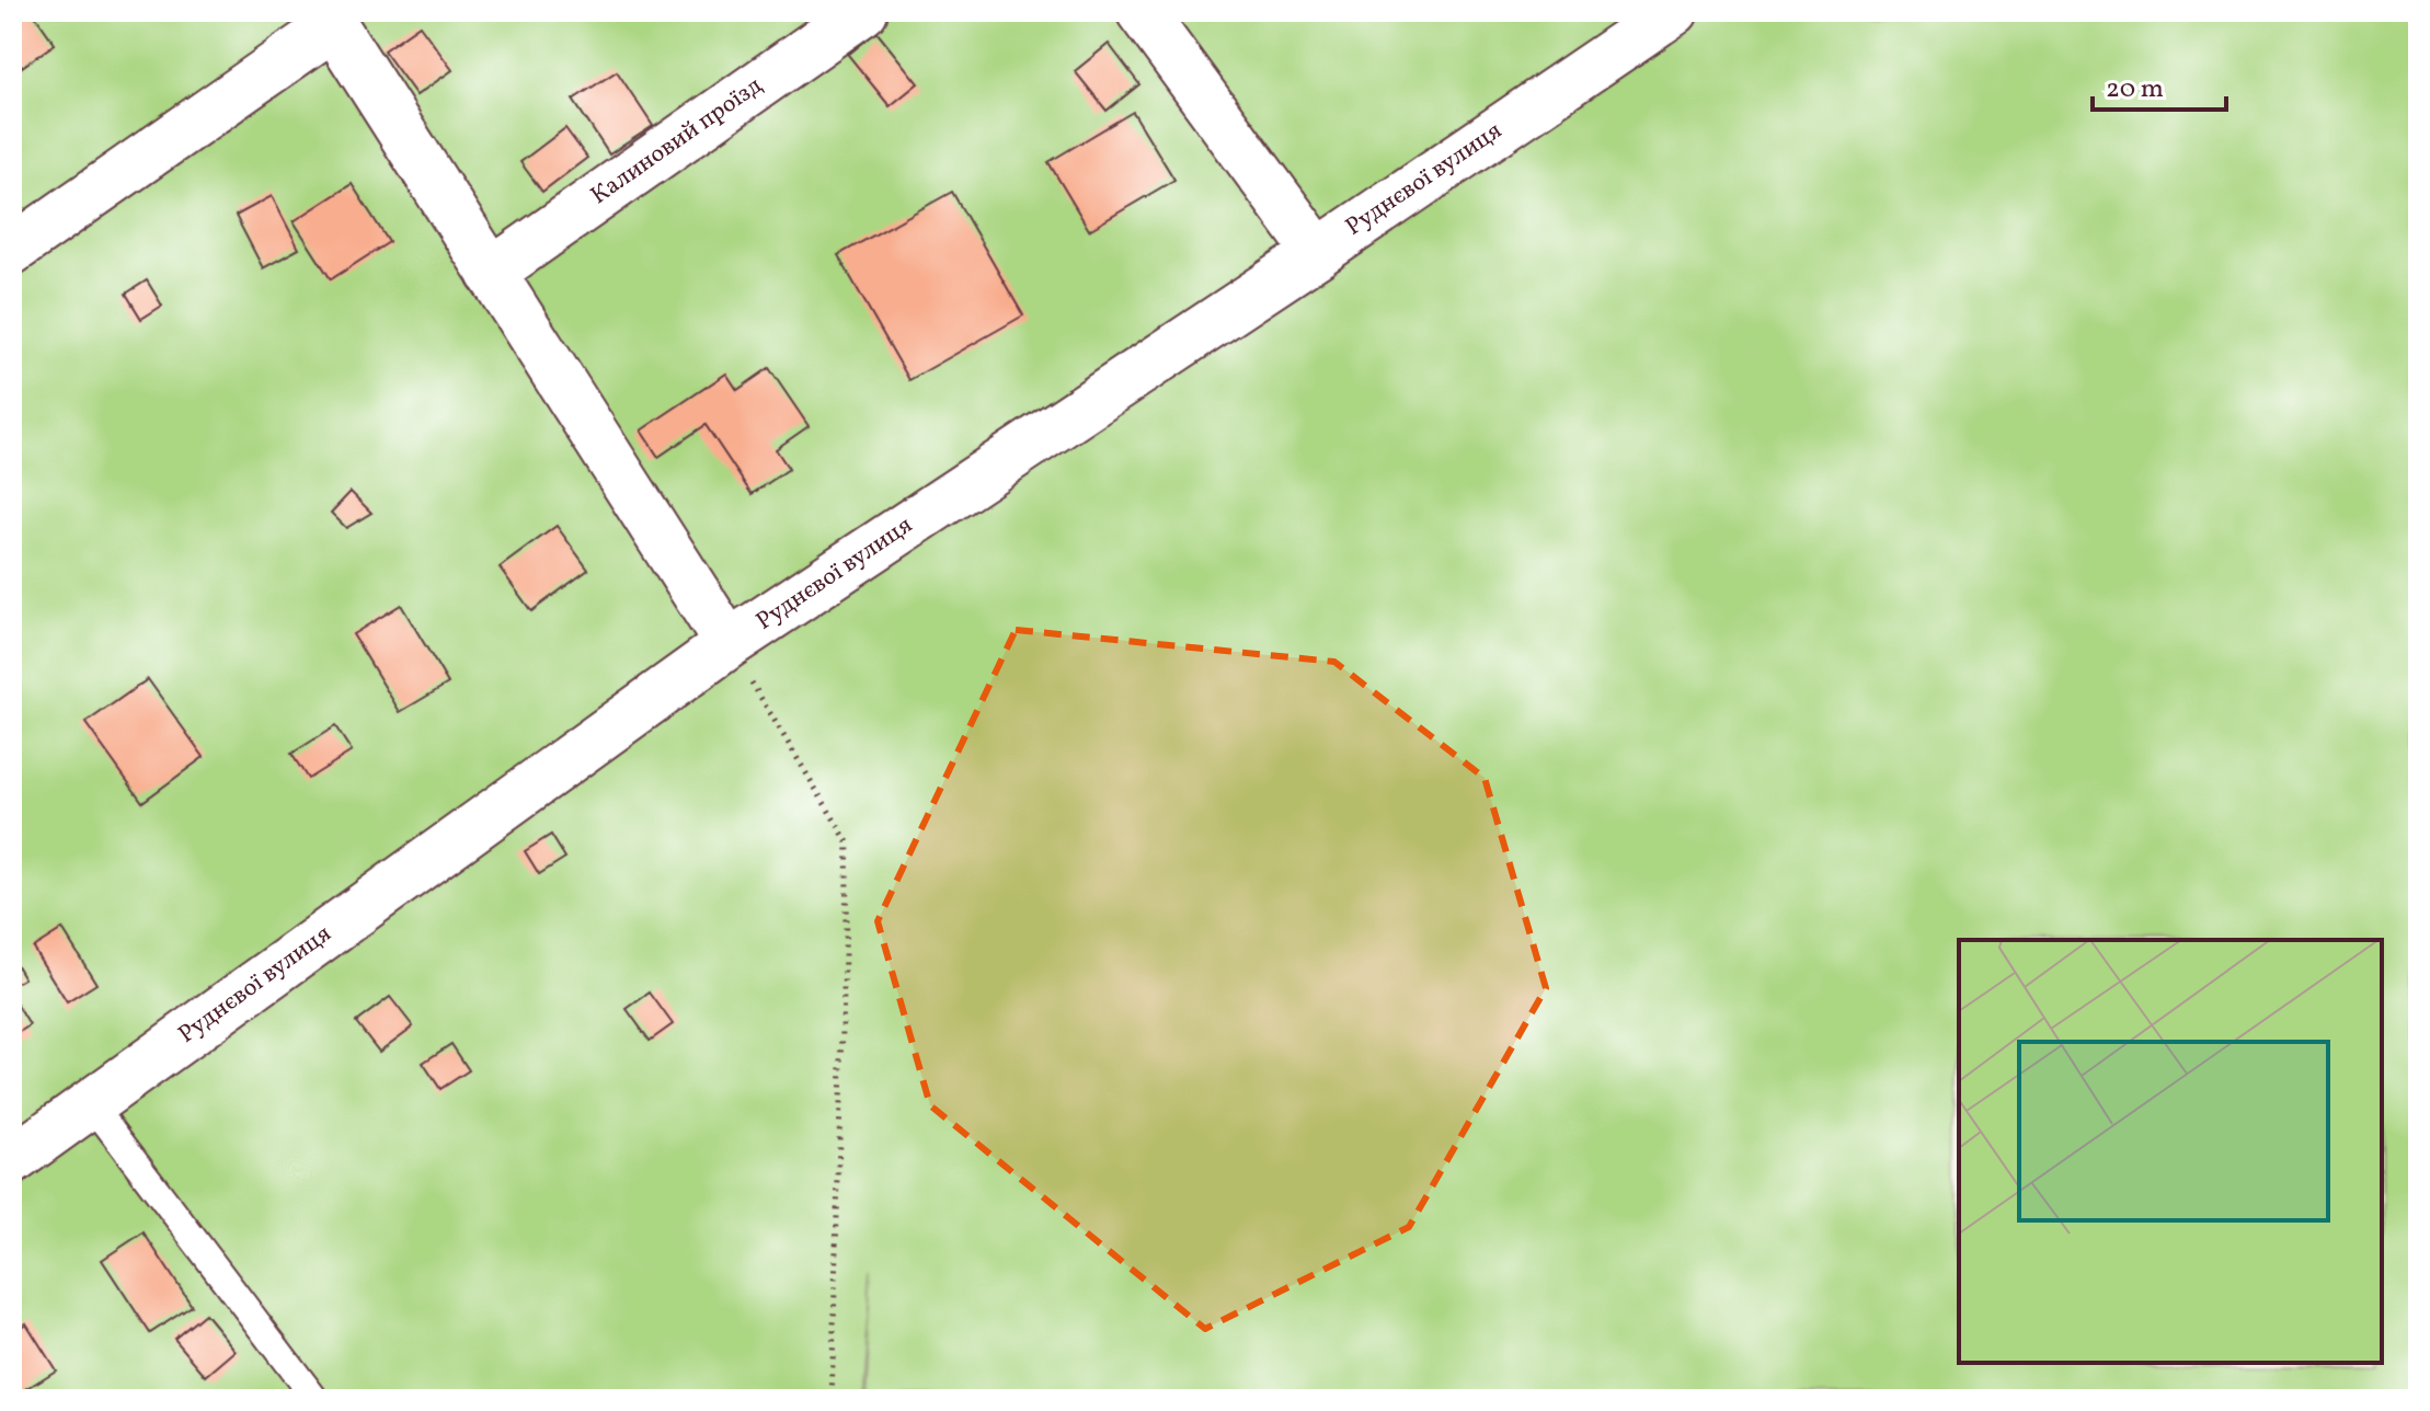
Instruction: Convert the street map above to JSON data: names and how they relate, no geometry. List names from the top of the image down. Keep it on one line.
{"streets":{"street":["Калиновий проїзд","Руднєвої вулиця"]},"scale_bar":"20 m"}
